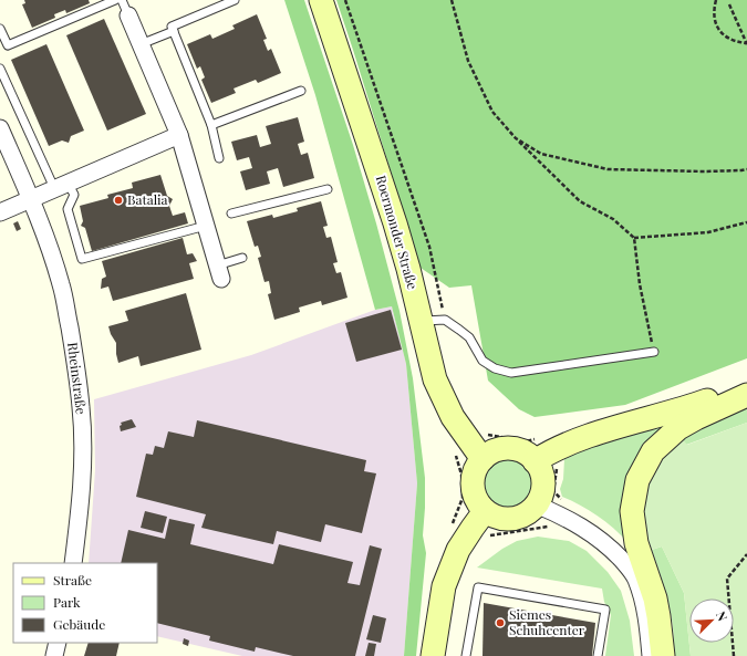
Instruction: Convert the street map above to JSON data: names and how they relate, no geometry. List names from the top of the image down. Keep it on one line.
{"streets":{"main road":["Roermonder Straße"],"street":["Rheinstraße"]},"places":["Batalia","Siemes Schuhcenter"],"legend":["Straße","Park","Gebäude"],"north":"top right"}
